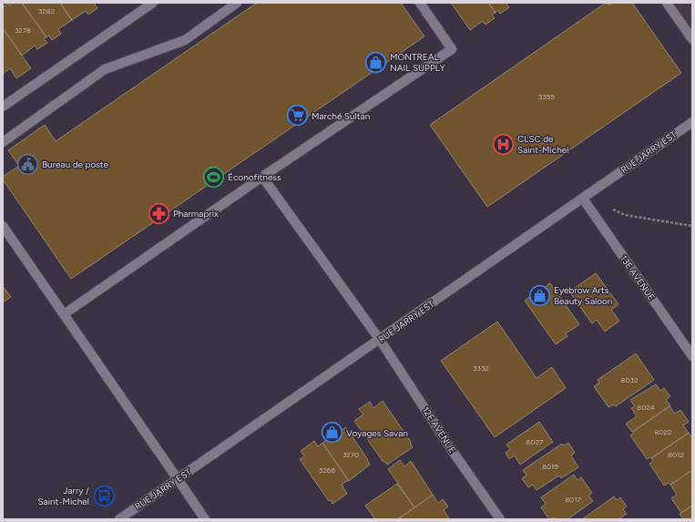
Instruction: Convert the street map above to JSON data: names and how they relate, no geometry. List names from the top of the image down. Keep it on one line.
{"streets":{"street":["RUE JARRY EST","13E AVENUE","12E AVENUE"]},"crossings":[["RUE JARRY EST","13E AVENUE"],["RUE JARRY EST","12E AVENUE"]],"places":{"shop":["MONTREAL NAIL SUPPLY","Eyebrow Arts Beauty Saloon","Voyages Savan"],"supermarket":["Marché Sultan"],"hospital":["CLSC de Saint-Michel"],"public building":["Bureau de poste"],"sports":["Éconofitness"],"pharmacy":["Pharmaprix"],"bus stop":["Jarry / Saint-Michel"]},"house_numbers":["3282","3278","3355","3332","8032","8024","8022","8027","3270","8012","8019","3266","8017"]}
